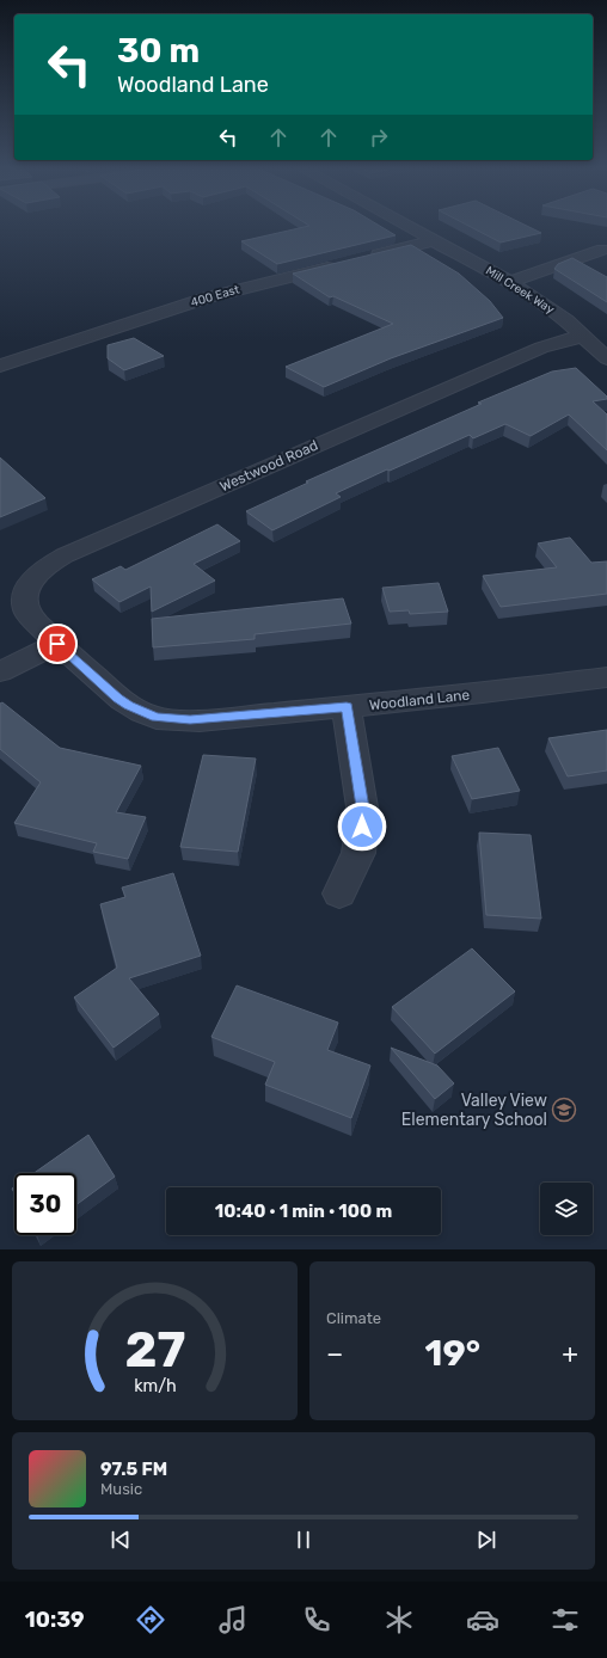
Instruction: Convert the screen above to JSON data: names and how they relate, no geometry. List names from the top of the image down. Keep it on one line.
{"streets":{"street":["Mill Creek Way","400 East","Westwood Road","Woodland Lane"]},"crossings":[["Mill Creek Way","Westwood Road"],["Westwood Road","Woodland Lane"]],"places":{"school or university":["Valley View Elementary School"]},"page":{"turn":["30 m","Woodland Lane"],"limit":"30","trip":"10:40 · 1 min · 100 m","tile":"Climate","heat":["−","19°","+"],"song":["97.5 FM","Music"],"tabs":"10:39","gauge":["27","km/h"]}}
